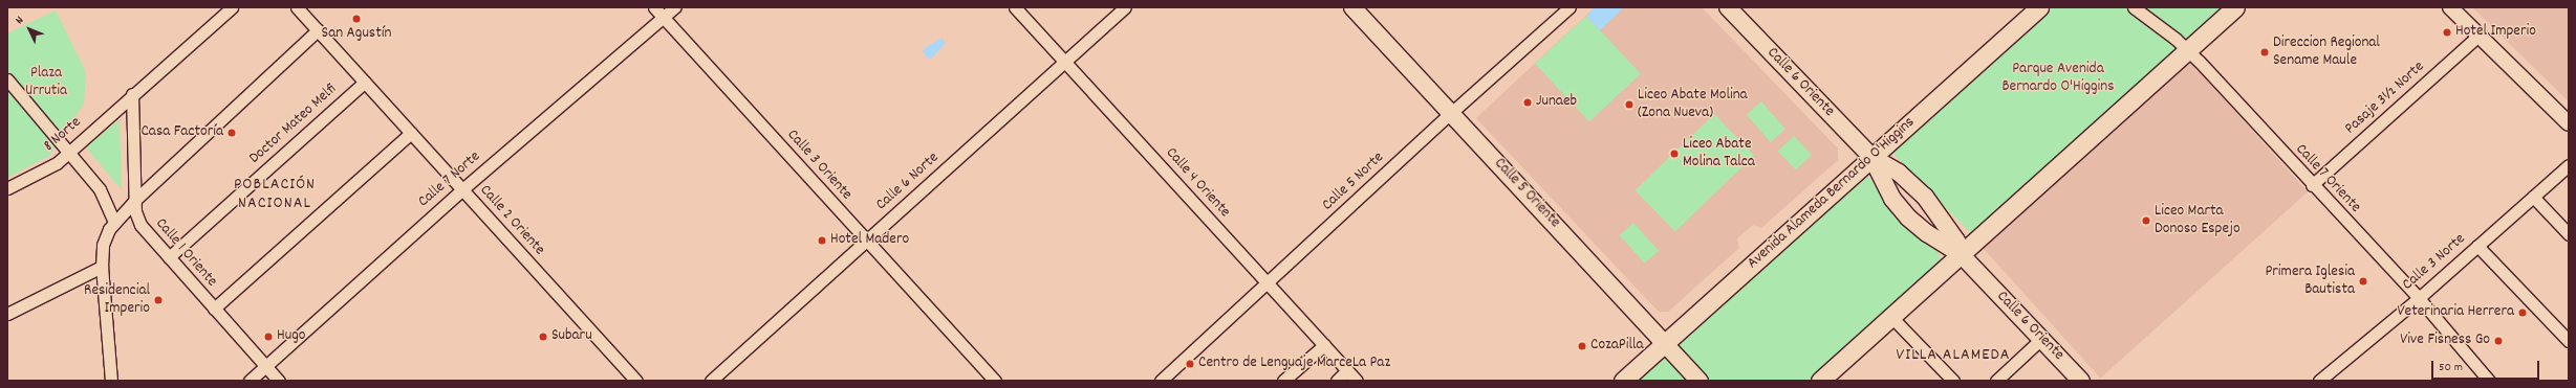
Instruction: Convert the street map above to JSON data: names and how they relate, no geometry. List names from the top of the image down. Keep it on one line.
{"streets":{"main road":["Calle 6 Oriente","Calle 5 Oriente","Avenida Alameda Bernardo O'Higgins"],"street":["Pasaje 3½ Norte","Doctor Mateo Melfi","8 Norte","Calle 3 Oriente","Calle 7 Oriente","Calle 7 Norte","Calle 6 Norte","Calle 5 Norte","Calle 4 Oriente","Calle 2 Oriente","Calle 1 Oriente","Calle 3 Norte"]},"crossings":[["Calle 6 Oriente","Avenida Alameda Bernardo O'Higgins"],["Pasaje 3½ Norte","Calle 7 Oriente"],["Doctor Mateo Melfi","Calle 2 Oriente"],["Doctor Mateo Melfi","Calle 1 Oriente"],["8 Norte","Calle 1 Oriente"],["Calle 3 Oriente","Calle 7 Norte"],["Calle 3 Oriente","Calle 6 Norte"],["Calle 7 Oriente","Calle 3 Norte"],["Calle 7 Norte","Calle 2 Oriente"],["Calle 7 Norte","Calle 1 Oriente"],["Calle 6 Norte","Calle 4 Oriente"],["Calle 5 Norte","Calle 4 Oriente"],["Calle 5 Norte","Calle 5 Oriente"],["Calle 5 Oriente","Avenida Alameda Bernardo O'Higgins"]],"districts":["POBLACIÓN NACIONAL","VILLA ALAMEDA"],"parks":["Parque Avenida Bernardo O'Higgins","Plaza Urrutia"],"places":["San Agustín","Hotel Imperio","Direccion Regional Sename Maule","Junaeb","Liceo Abate Molina (Zona Nueva)","Casa Factoría","Liceo Abate Molina Talca","Liceo Marta Donoso Espejo","Hotel Madero","Primera Iglesia Bautista","Residencial Imperio","Veterinaria Herrera","Hugo","Subaru","Vive Fisness Go","CozaPilla","Centro de Lenguaje MarceLa Paz"],"scale_bar":"50 m","north":"top left"}
